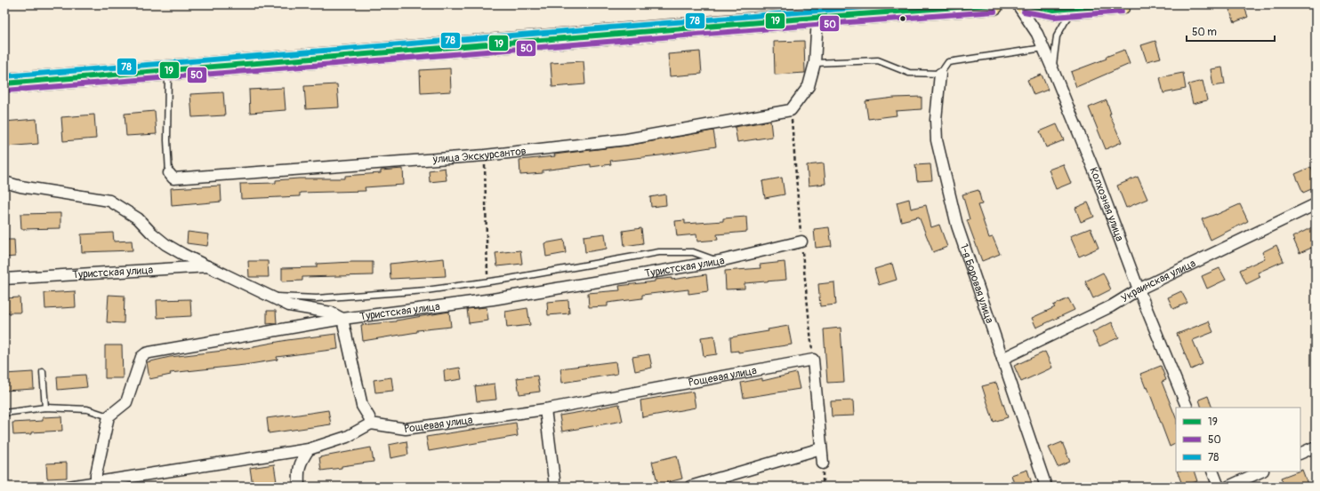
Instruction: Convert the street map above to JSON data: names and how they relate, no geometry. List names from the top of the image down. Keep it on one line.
{"streets":{"street":["улица Экскурсантов","Колхозная улица","Туристская улица","Украинская улица","1-я Боровая улица","Рощевая улица"]},"crossings":[["Колхозная улица","Украинская улица"],["Украинская улица","1-я Боровая улица"]],"lines":["transit line 19","transit line 78","transit line 50"],"legend":["19","50","78"],"scale_bar":"50 m"}
